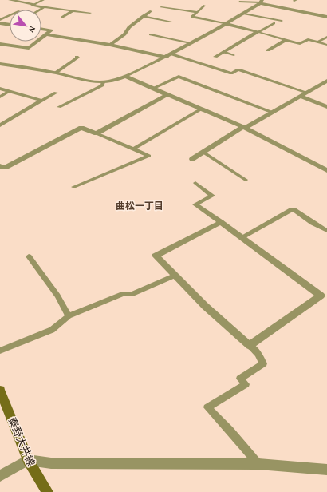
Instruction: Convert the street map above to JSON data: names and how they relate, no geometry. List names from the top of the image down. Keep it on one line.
{"streets":{"main road":["秦野大井線"]},"districts":["曲松一丁目"],"north":"bottom right"}
